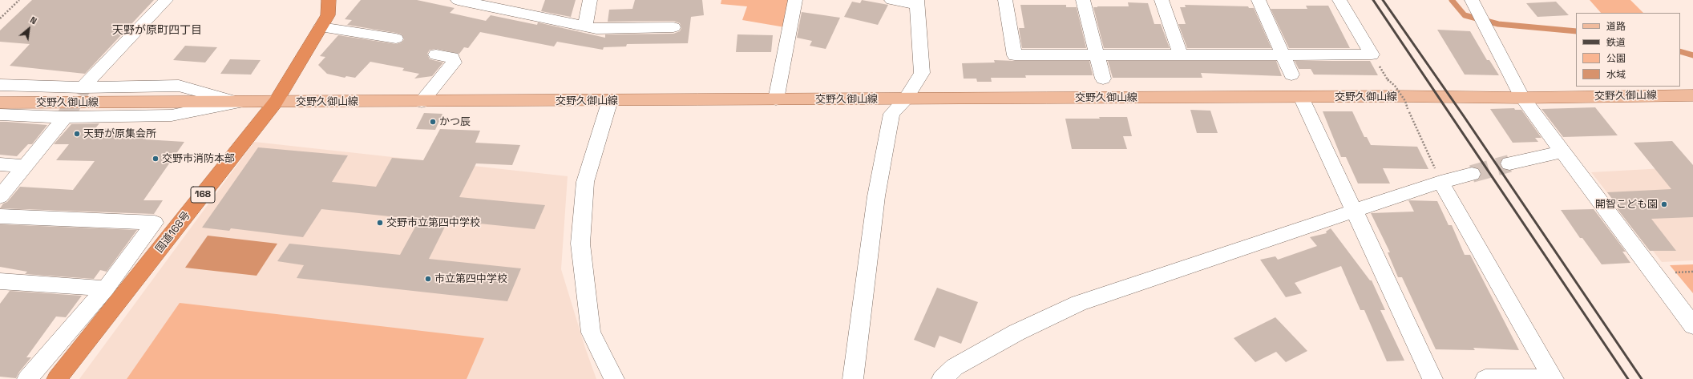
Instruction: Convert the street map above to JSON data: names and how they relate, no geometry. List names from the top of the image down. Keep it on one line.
{"streets":{"highway":["168","国道168号"],"main road":["交野久御山線"]},"crossings":[["交野久御山線","国道168号"]],"districts":["天野が原町四丁目"],"places":["かつ辰","天野が原集会所","交野市消防本部","開智こども園","交野市立第四中学校","市立第四中学校"],"legend":["道路","鉄道","公園","水域"],"north":"top right"}
